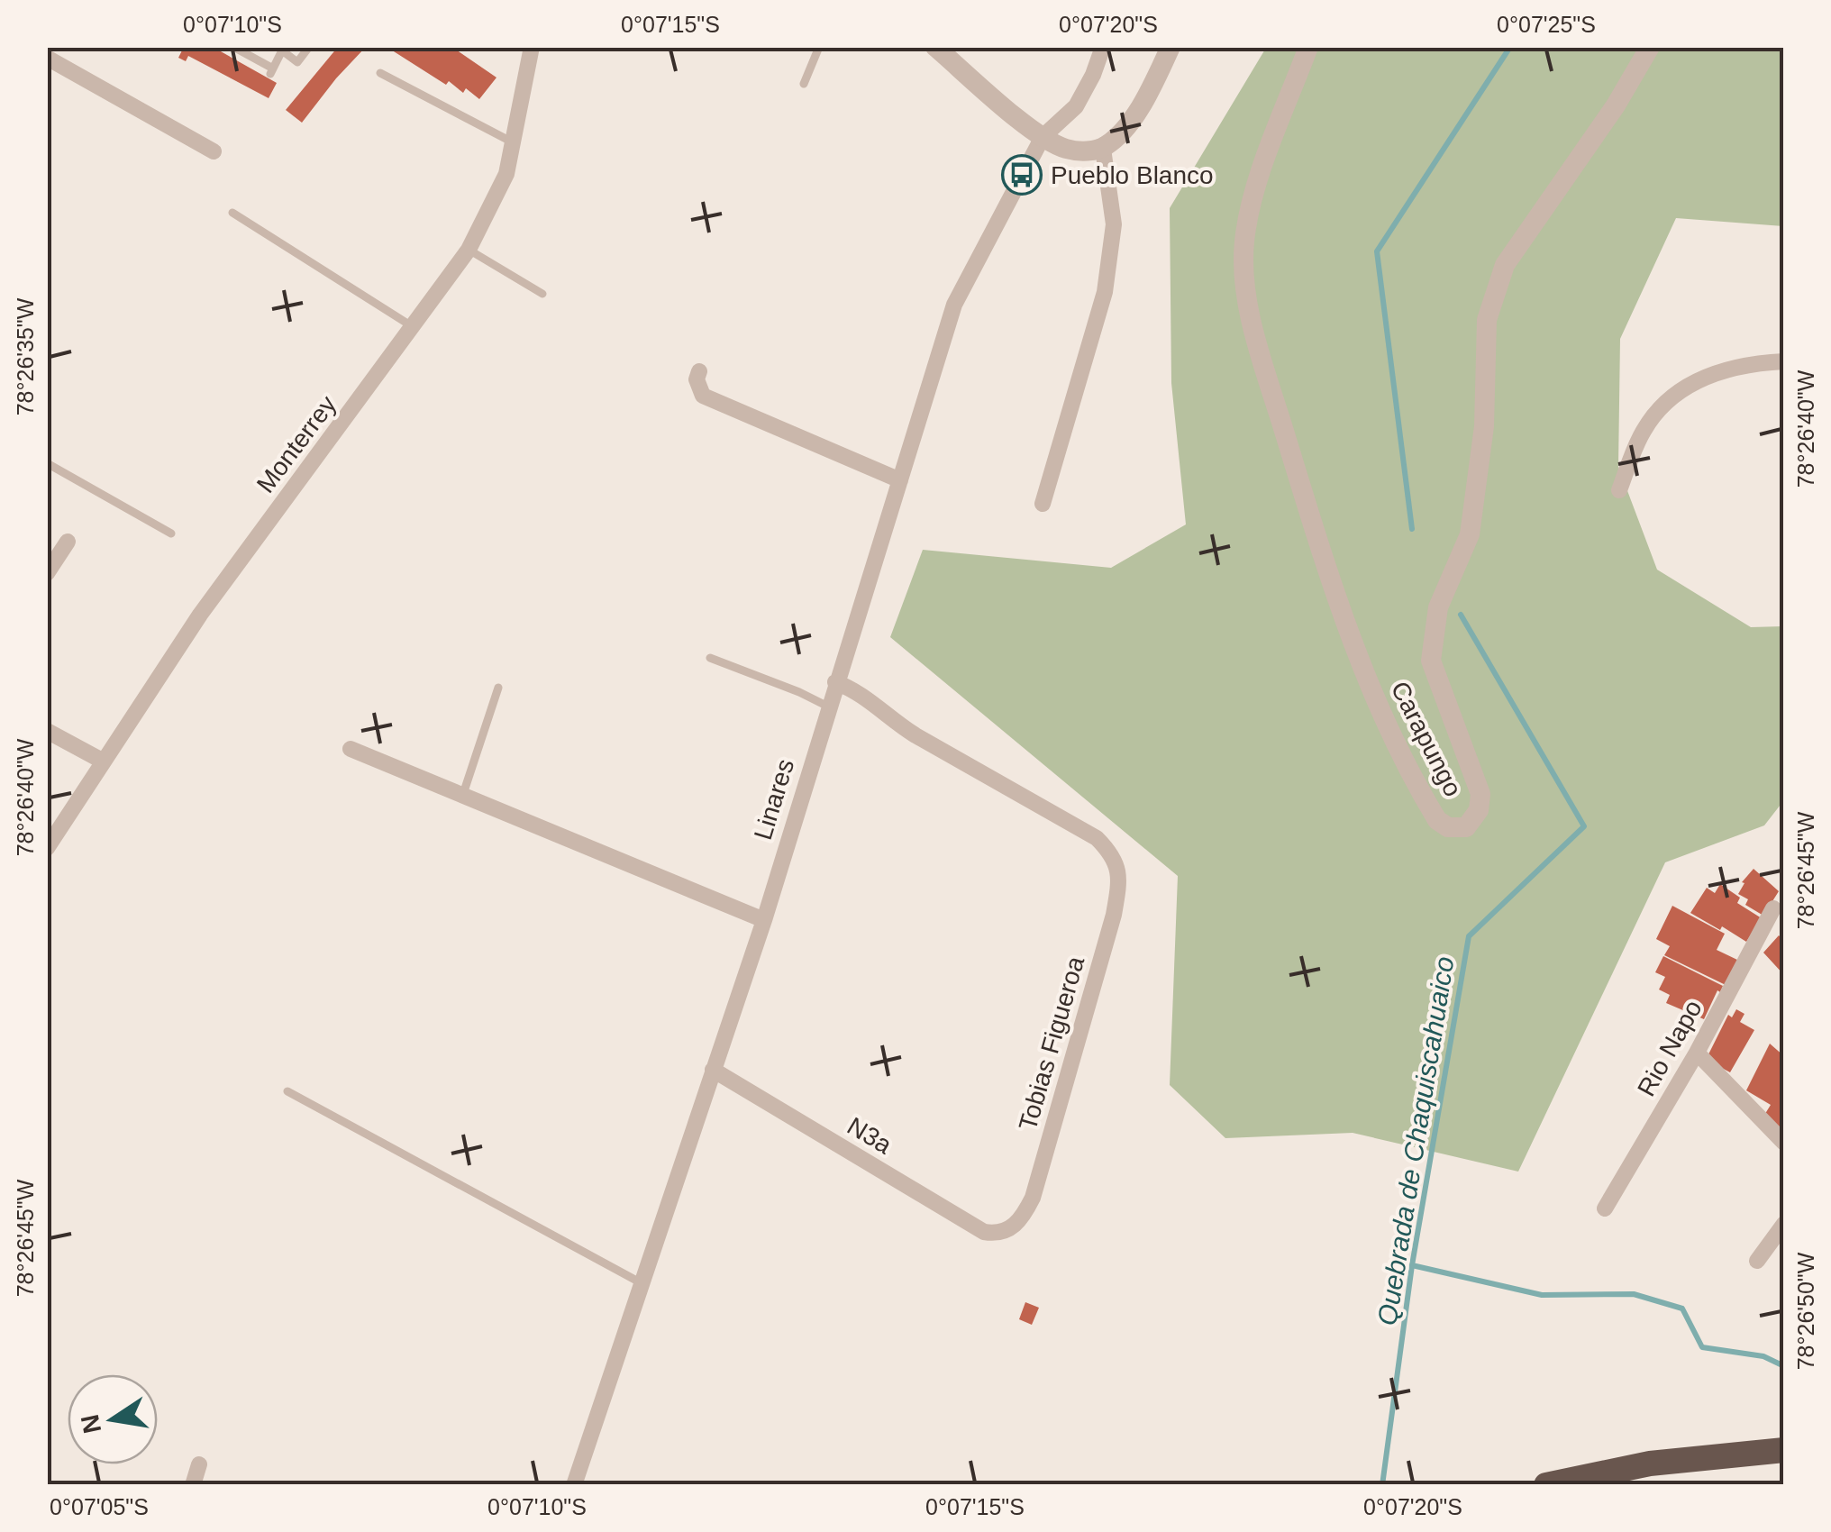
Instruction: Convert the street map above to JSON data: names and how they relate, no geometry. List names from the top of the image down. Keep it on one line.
{"streets":{"street":["Monterrey","Carapungo","Linares","Tobias Figueroa","Rio Napo","N3a"]},"crossings":[["Linares","Tobias Figueroa"],["Linares","N3a"],["Tobias Figueroa","N3a"]],"water":["Quebrada de Chaquiscahuaico"],"places":{"bus stop":["Pueblo Blanco"]},"north":"left","coordinates":["0°07'10\"S","0°07'15\"S","0°07'20\"S","0°07'25\"S","78°26'35\"W","78°26'40\"W","78°26'45\"W","78°26'50\"W","0°07'05\"S"]}
